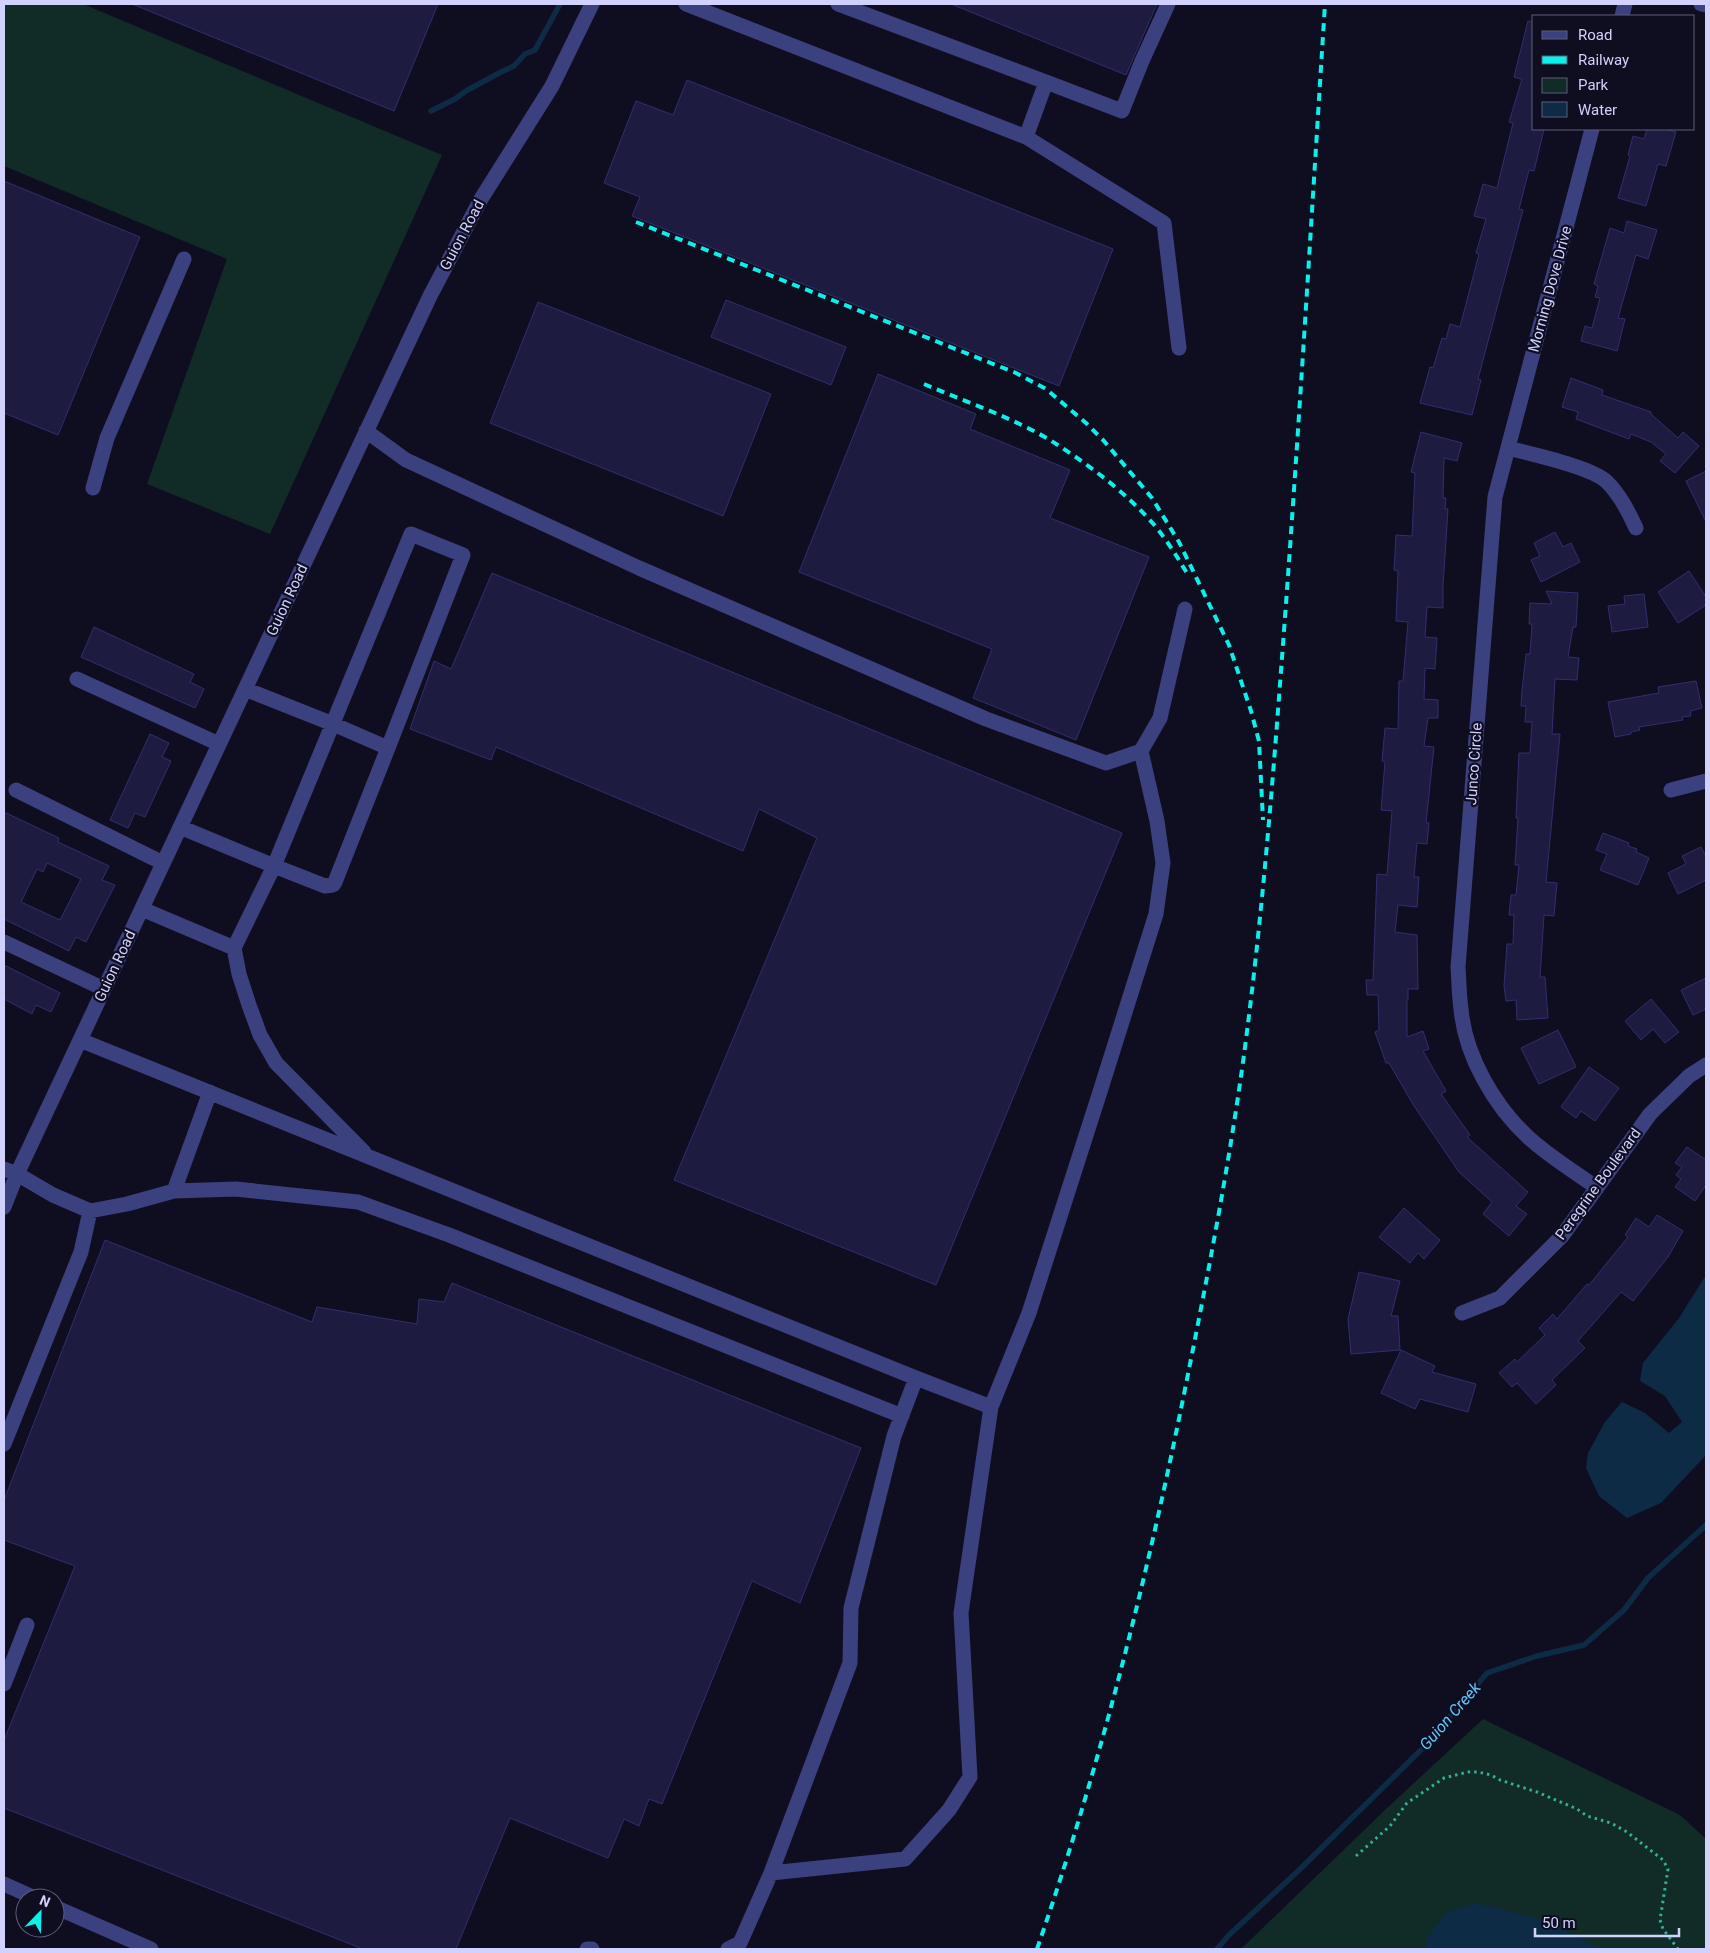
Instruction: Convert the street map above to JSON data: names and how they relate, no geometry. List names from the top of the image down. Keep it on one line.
{"streets":{"street":["Guion Road","Morning Dove Drive","Junco Circle","Peregrine Boulevard"]},"crossings":[["Morning Dove Drive","Junco Circle"],["Junco Circle","Peregrine Boulevard"]],"water":["Guion Creek"],"legend":["Road","Railway","Park","Water"],"scale_bar":"50 m","north":"top right"}
